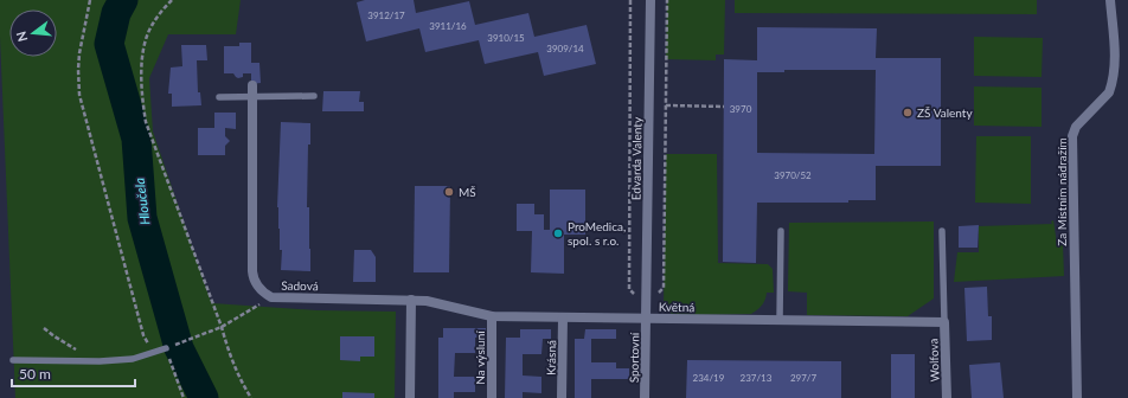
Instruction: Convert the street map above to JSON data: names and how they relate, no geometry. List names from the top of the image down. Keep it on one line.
{"streets":{"street":["Edvarda Valenty","Za Místním nádražím","Sadová","Květná","Na výsluní","Krásná","Sportovní","Wolfova"]},"crossings":[["Edvarda Valenty","Květná"],["Edvarda Valenty","Sportovní"],["Sadová","Květná"],["Květná","Na výsluní"],["Květná","Krásná"],["Květná","Sportovní"],["Květná","Wolfova"]],"water":["Hloučela"],"places":["ZŠ Valenty","MŠ","ProMedica, spol. s r.o."],"house_numbers":["3912/17","3911/16","3910/15","3909/14","3970","3970/52","234/19","237/13","297/7"],"scale_bar":"50 m","north":"left"}
